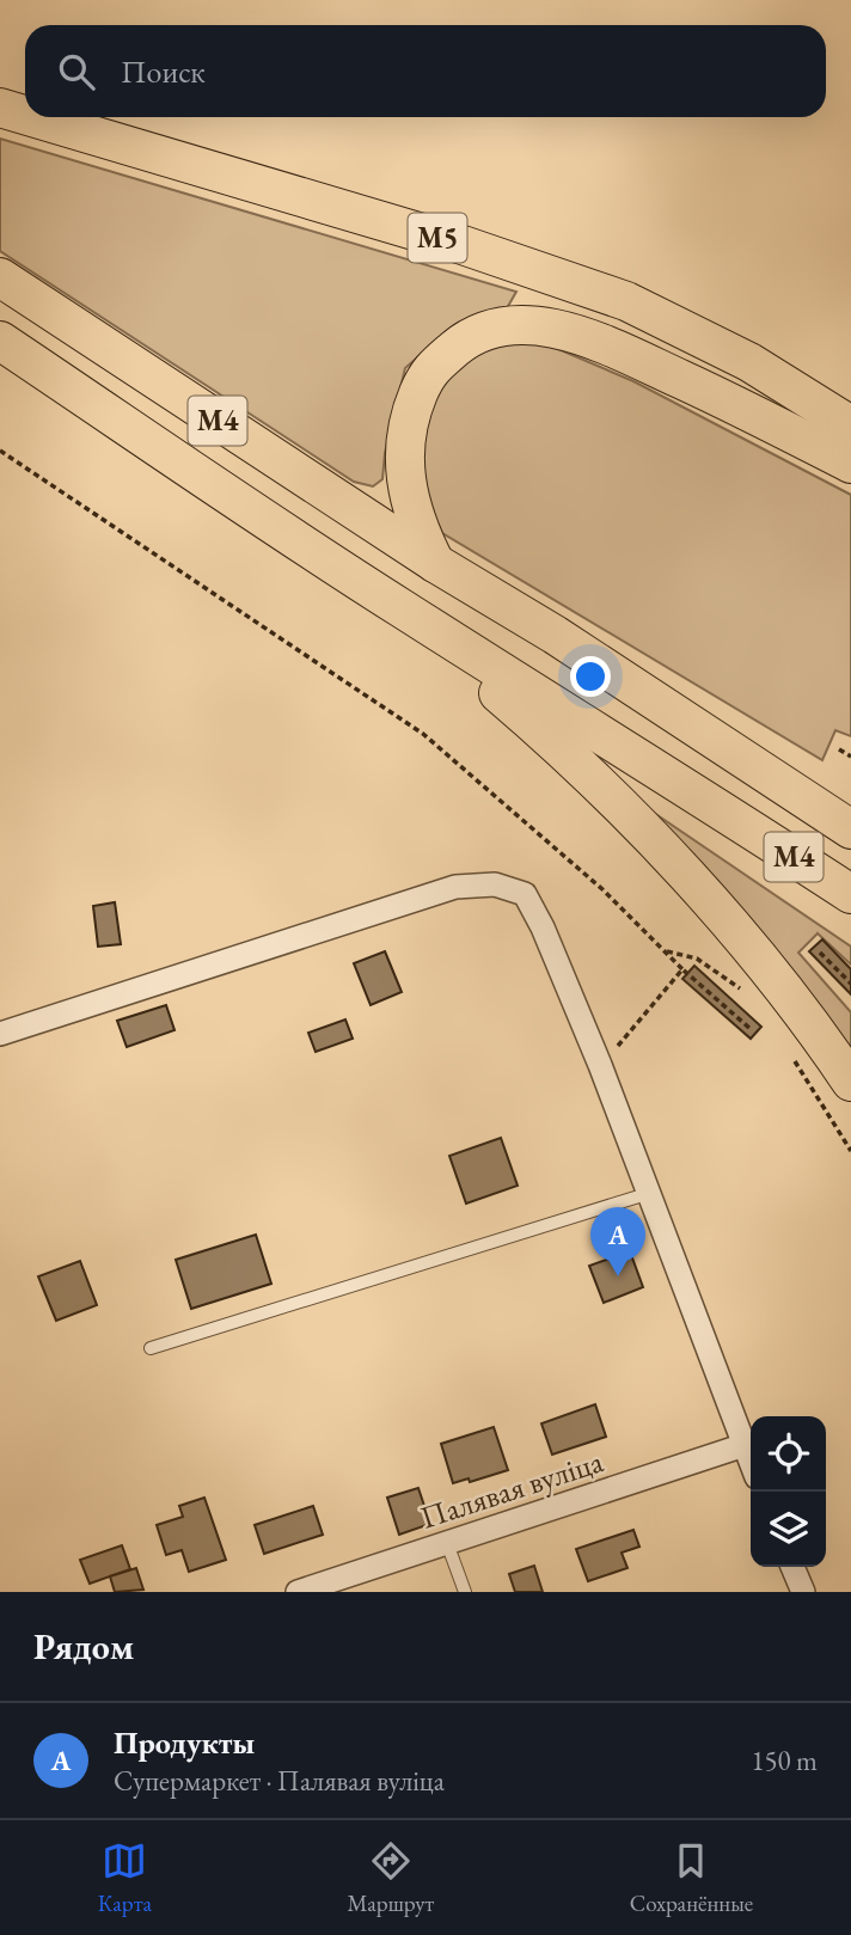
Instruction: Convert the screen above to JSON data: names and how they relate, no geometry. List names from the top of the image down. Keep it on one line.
{"streets":{"highway":["М5","М4"],"street":["Палявая вуліца"]},"page":{"search":"Поиск","pins":"A","heading":"Рядом","list":[{"mark":"A","name":"Продукты","note":"Супермаркет · Палявая вуліца","value":"150 m"}],"nav":["Карта","Маршрут","Сохранённые"]}}
